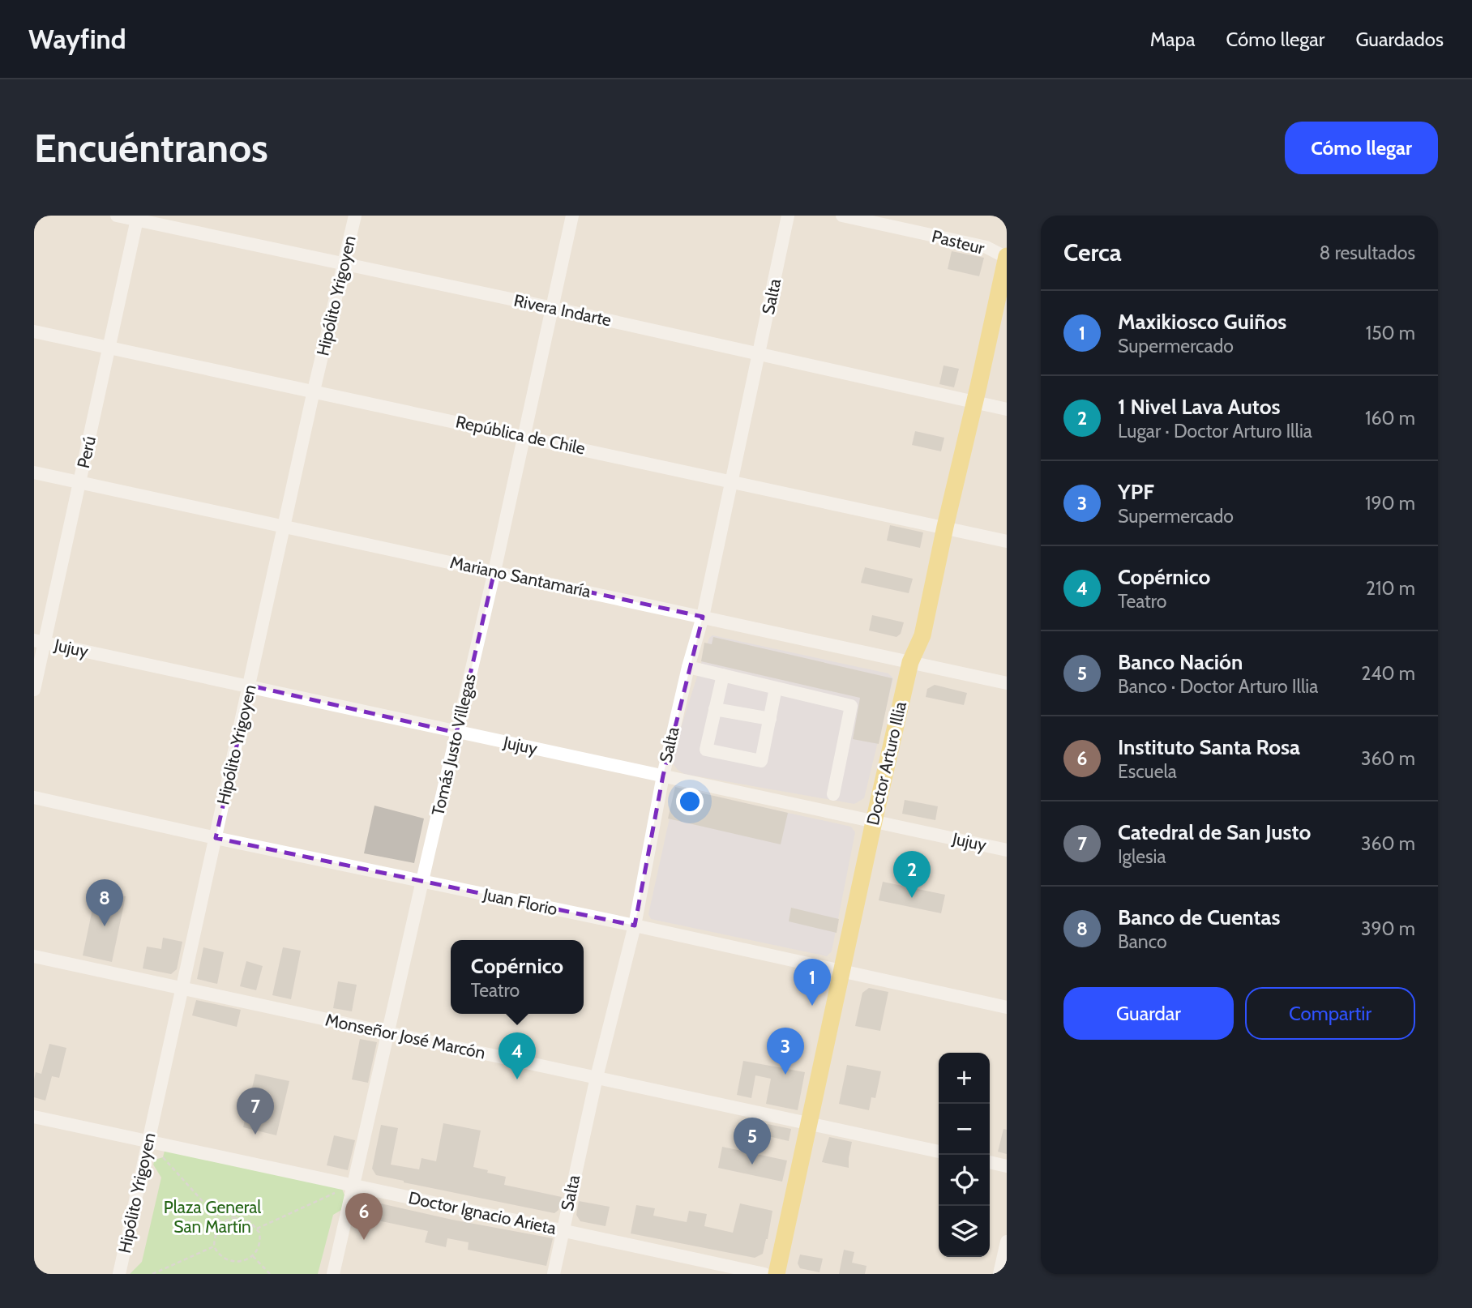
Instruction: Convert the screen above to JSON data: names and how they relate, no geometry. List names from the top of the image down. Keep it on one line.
{"streets":{"main road":["Doctor Arturo Illia"],"street":["Pasteur","Hipólito Yrigoyen","Salta","Rivera Indarte","República de Chile","Perú","Mariano Santamaría","Jujuy","Tomás Justo Villegas","Juan Florio","Monseñor José Marcón","Doctor Ignacio Arieta"]},"crossings":[["Pasteur","Doctor Arturo Illia"],["Hipólito Yrigoyen","Rivera Indarte"],["Hipólito Yrigoyen","República de Chile"],["Hipólito Yrigoyen","Mariano Santamaría"],["Hipólito Yrigoyen","Jujuy"],["Hipólito Yrigoyen","Juan Florio"],["Hipólito Yrigoyen","Monseñor José Marcón"],["Hipólito Yrigoyen","Doctor Ignacio Arieta"],["Salta","Rivera Indarte"],["Salta","República de Chile"],["Salta","Mariano Santamaría"],["Salta","Jujuy"],["Salta","Juan Florio"],["Salta","Monseñor José Marcón"],["Salta","Doctor Ignacio Arieta"],["Rivera Indarte","Perú"],["Rivera Indarte","Tomás Justo Villegas"],["Rivera Indarte","Doctor Arturo Illia"],["República de Chile","Perú"],["República de Chile","Tomás Justo Villegas"],["República de Chile","Doctor Arturo Illia"],["Perú","Mariano Santamaría"],["Perú","Jujuy"],["Mariano Santamaría","Tomás Justo Villegas"],["Mariano Santamaría","Doctor Arturo Illia"],["Jujuy","Tomás Justo Villegas"],["Jujuy","Doctor Arturo Illia"],["Tomás Justo Villegas","Juan Florio"],["Tomás Justo Villegas","Monseñor José Marcón"],["Tomás Justo Villegas","Doctor Ignacio Arieta"],["Doctor Arturo Illia","Juan Florio"],["Doctor Arturo Illia","Monseñor José Marcón"]],"parks":["Plaza General San Martín"],"page":{"header":"Wayfind","nav":["Mapa","Cómo llegar","Guardados"],"buttons":["Cómo llegar",["Guardar","Compartir"]],"title":"Encuéntranos","heading":["Cerca","8 resultados"],"list":[{"mark":"1","name":"Maxikiosco Guiños","note":"Supermercado","value":"150 m"},{"mark":"2","name":"1 Nivel Lava Autos","note":"Lugar · Doctor Arturo Illia","value":"160 m"},{"mark":"3","name":"YPF","note":"Supermercado","value":"190 m"},{"mark":"4","name":"Copérnico","note":"Teatro","value":"210 m"},{"mark":"5","name":"Banco Nación","note":"Banco · Doctor Arturo Illia","value":"240 m"},{"mark":"6","name":"Instituto Santa Rosa","note":"Escuela","value":"360 m"},{"mark":"7","name":"Catedral de San Justo","note":"Iglesia","value":"360 m"},{"mark":"8","name":"Banco de Cuentas","note":"Banco","value":"390 m"}],"pins":["2","8","1","3","4","7","5","6"],"popup":["Copérnico","Teatro"],"map_buttons":["+","−"]}}
